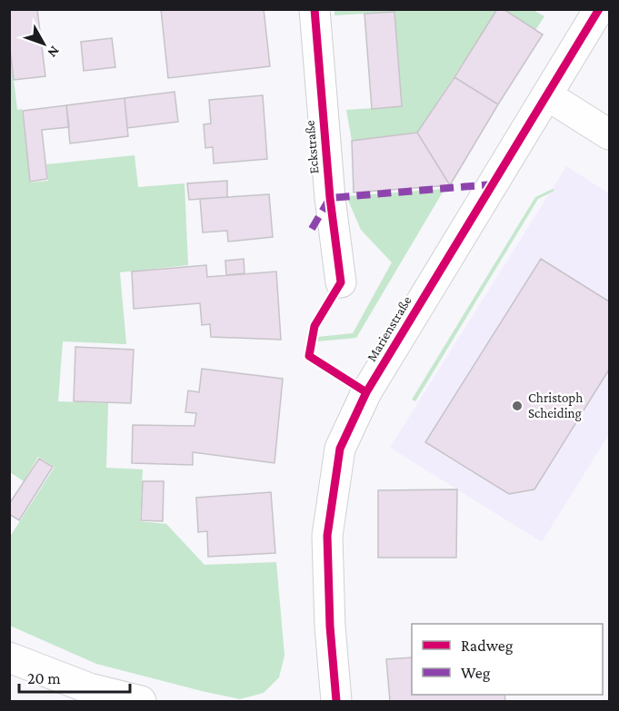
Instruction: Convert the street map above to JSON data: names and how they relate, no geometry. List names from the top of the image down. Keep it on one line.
{"streets":{"street":["Eckstraße","Marienstraße"]},"places":["Christoph Scheiding"],"legend":["Radweg","Weg"],"scale_bar":"20 m","north":"bottom right"}
